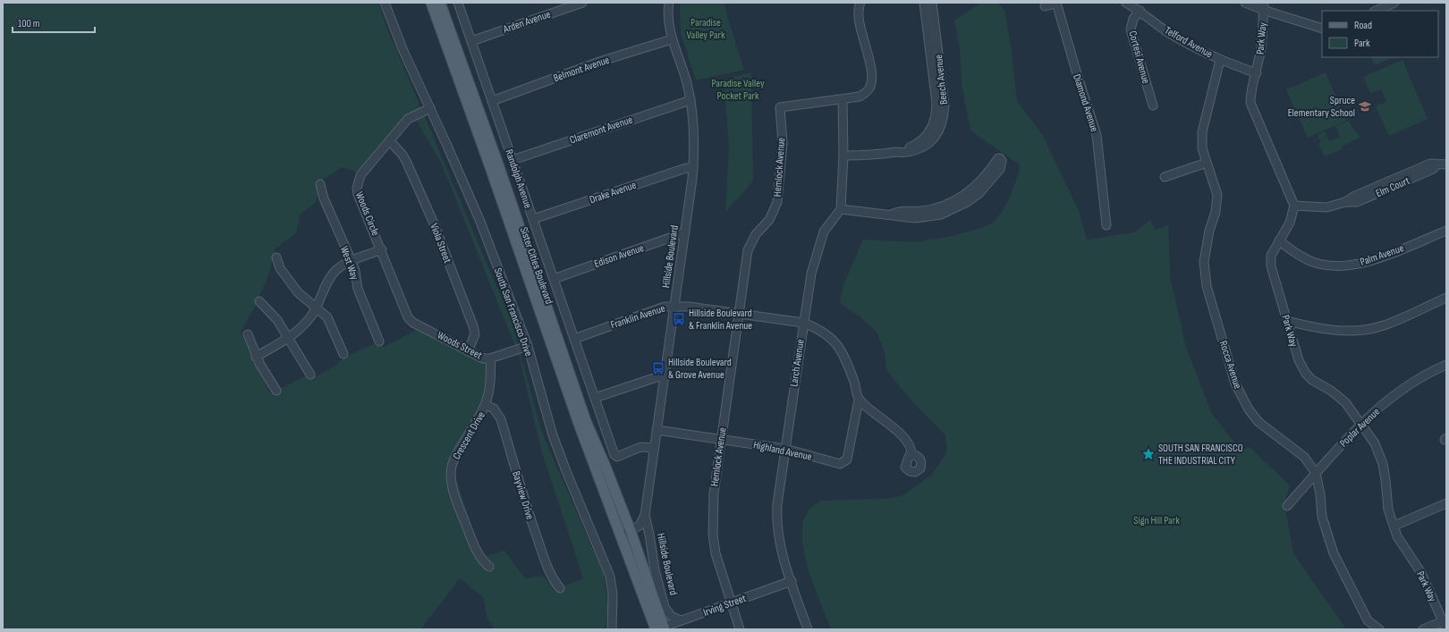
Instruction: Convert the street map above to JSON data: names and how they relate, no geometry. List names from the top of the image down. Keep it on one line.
{"streets":{"main road":["Hillside Boulevard","Sister Cities Boulevard"],"street":["Arden Avenue","Park Way","Telford Avenue","Cortesi Avenue","Belmont Avenue","Beech Avenue","Diamond Avenue","Claremont Avenue","Hemlock Avenue","Randolph Avenue","Elm Court","Drake Avenue","Woods Circle","Viola Street","Palm Avenue","Edison Avenue","West Way","South San Francisco Drive","Franklin Avenue","Woods Street","Larch Avenue","Rocca Avenue","Poplar Avenue","Crescent Drive","Highland Avenue","Bayview Drive","Irving Street"]},"crossings":[["Arden Avenue","Randolph Avenue"],["Park Way","Telford Avenue"],["Park Way","Elm Court"],["Park Way","Palm Avenue"],["Park Way","Poplar Avenue"],["Telford Avenue","Cortesi Avenue"],["Telford Avenue","Rocca Avenue"],["Belmont Avenue","Randolph Avenue"],["Belmont Avenue","Hillside Boulevard"],["Claremont Avenue","Randolph Avenue"],["Claremont Avenue","Hillside Boulevard"],["Hemlock Avenue","Franklin Avenue"],["Hemlock Avenue","Highland Avenue"],["Hemlock Avenue","Irving Street"],["Randolph Avenue","Drake Avenue"],["Randolph Avenue","Edison Avenue"],["Randolph Avenue","Hillside Boulevard"],["Randolph Avenue","Franklin Avenue"],["Drake Avenue","Hillside Boulevard"],["Woods Circle","Viola Street"],["Woods Circle","South San Francisco Drive"],["Woods Circle","Woods Street"],["Viola Street","Woods Street"],["Edison Avenue","Hillside Boulevard"],["Hillside Boulevard","Sister Cities Boulevard"],["Hillside Boulevard","Franklin Avenue"],["Hillside Boulevard","Highland Avenue"],["Hillside Boulevard","Irving Street"],["South San Francisco Drive","Woods Street"],["Franklin Avenue","Larch Avenue"],["Franklin Avenue","Highland Avenue"],["Woods Street","Crescent Drive"],["Larch Avenue","Highland Avenue"],["Larch Avenue","Irving Street"],["Rocca Avenue","Poplar Avenue"],["Crescent Drive","Bayview Drive"]],"parks":["Paradise Valley Park","Paradise Valley Pocket Park","Sign Hill Park"],"places":{"school or university":["Spruce Elementary School"],"bus stop":["Hillside Boulevard & Franklin Avenue","Hillside Boulevard & Grove Avenue"],"place":["SOUTH SAN FRANCISCO THE INDUSTRIAL CITY"]},"legend":["Road","Park"],"scale_bar":"100 m"}
